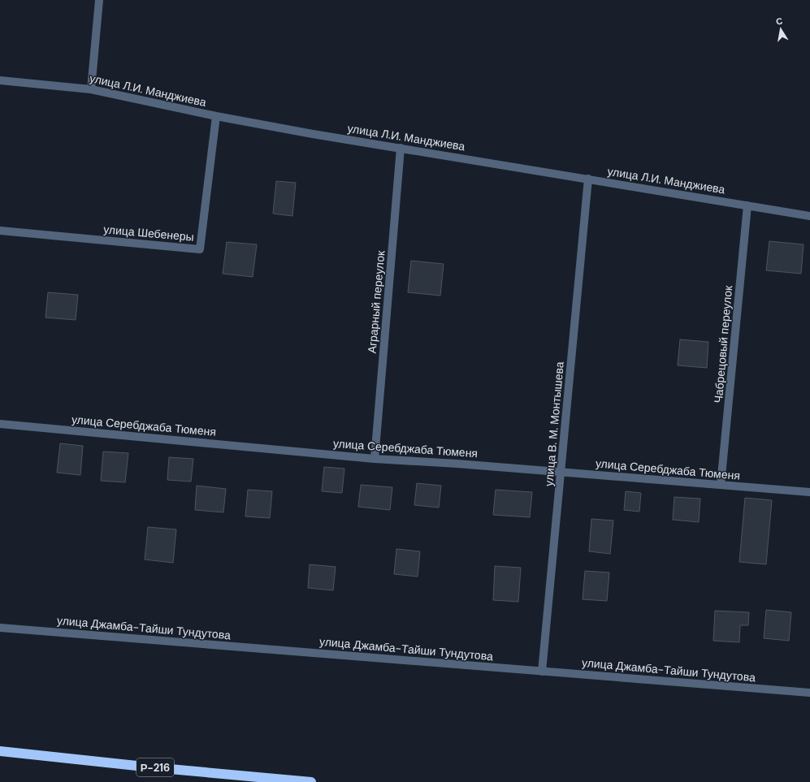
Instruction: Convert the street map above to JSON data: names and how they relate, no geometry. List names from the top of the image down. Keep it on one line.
{"streets":{"highway":["Р-216"],"street":["улица Л.И. Манджиева","улица Шебенеры","Аграрный переулок","Чабрецовый переулок","улица В. М. Монтышева","улица Серебджаба Тюменя","улица Джамба-Тайши Тундутова"]},"crossings":[["улица Л.И. Манджиева","улица Шебенеры"],["улица Л.И. Манджиева","Аграрный переулок"],["улица Л.И. Манджиева","Чабрецовый переулок"],["улица Л.И. Манджиева","улица В. М. Монтышева"],["Аграрный переулок","улица Серебджаба Тюменя"],["Чабрецовый переулок","улица Серебджаба Тюменя"],["улица В. М. Монтышева","улица Серебджаба Тюменя"],["улица В. М. Монтышева","улица Джамба-Тайши Тундутова"]],"north":"top"}
